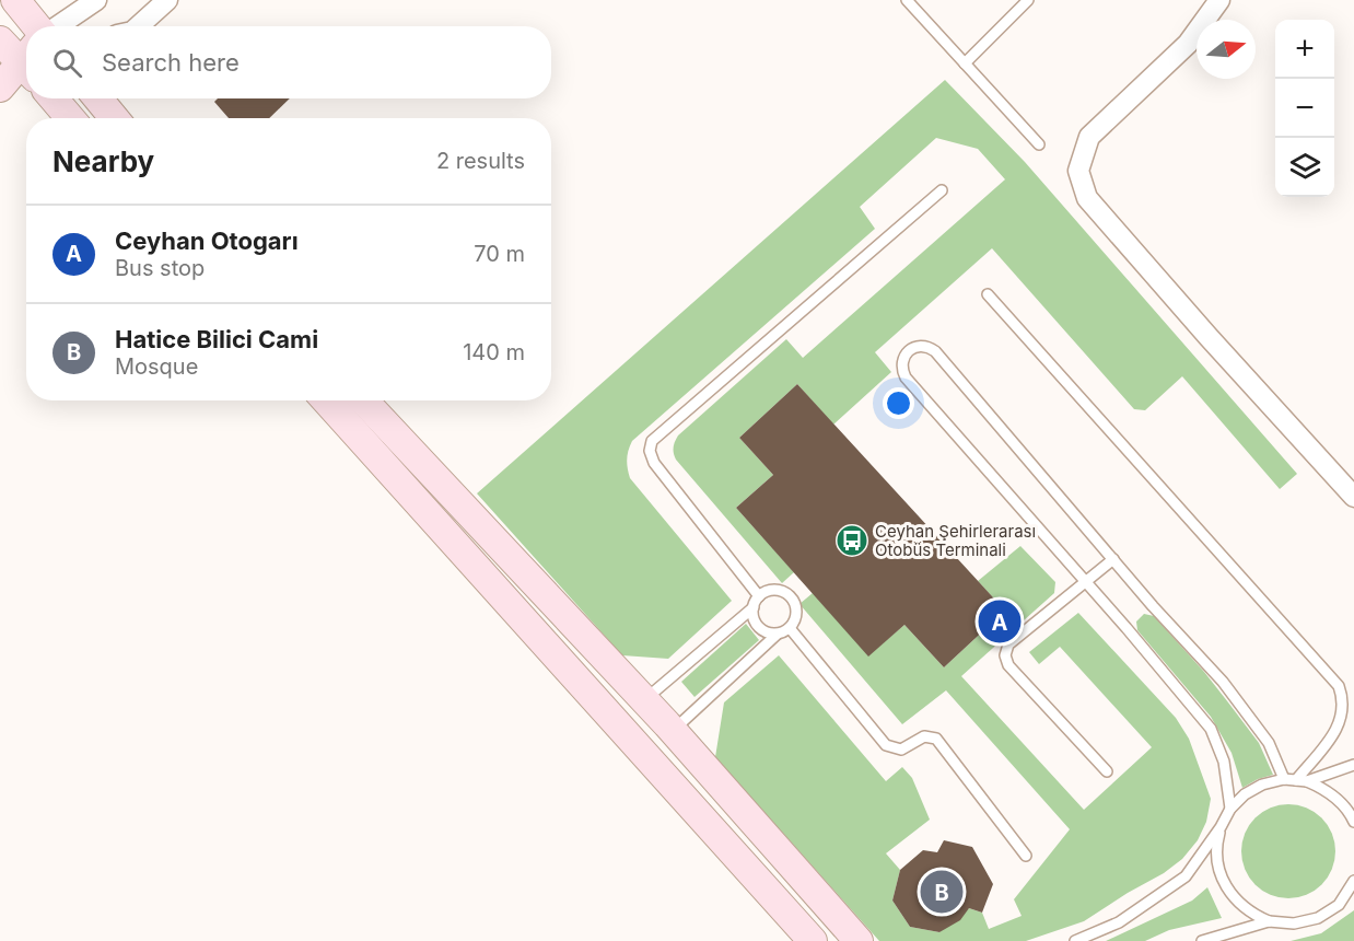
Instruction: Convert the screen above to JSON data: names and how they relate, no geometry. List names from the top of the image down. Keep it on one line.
{"places":{"bus stop":["Ceyhan Şehirlerarası Otobüs Terminali"]},"north":"right","page":{"map_buttons":["+","−"],"search":"Search here","heading":["Nearby","2 results"],"list":[{"mark":"A","name":"Ceyhan Otogarı","note":"Bus stop","value":"70 m"},{"mark":"B","name":"Hatice Bilici Cami","note":"Mosque","value":"140 m"}],"pins":["A","B"]}}
